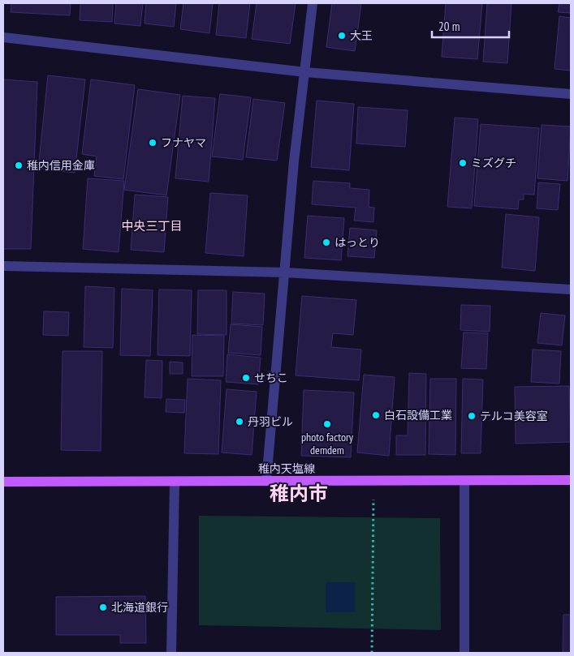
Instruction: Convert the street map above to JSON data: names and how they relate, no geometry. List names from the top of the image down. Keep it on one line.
{"streets":{"main road":["稚内天塩線"]},"districts":["中央三丁目","稚内市"],"places":["大王","フナヤマ","ミズグチ","稚内信用金庫","はっとり","せちこ","白石設備工業","テルコ美容室","丹羽ビル","photo factory demdem","北海道銀行"],"scale_bar":"20 m"}
